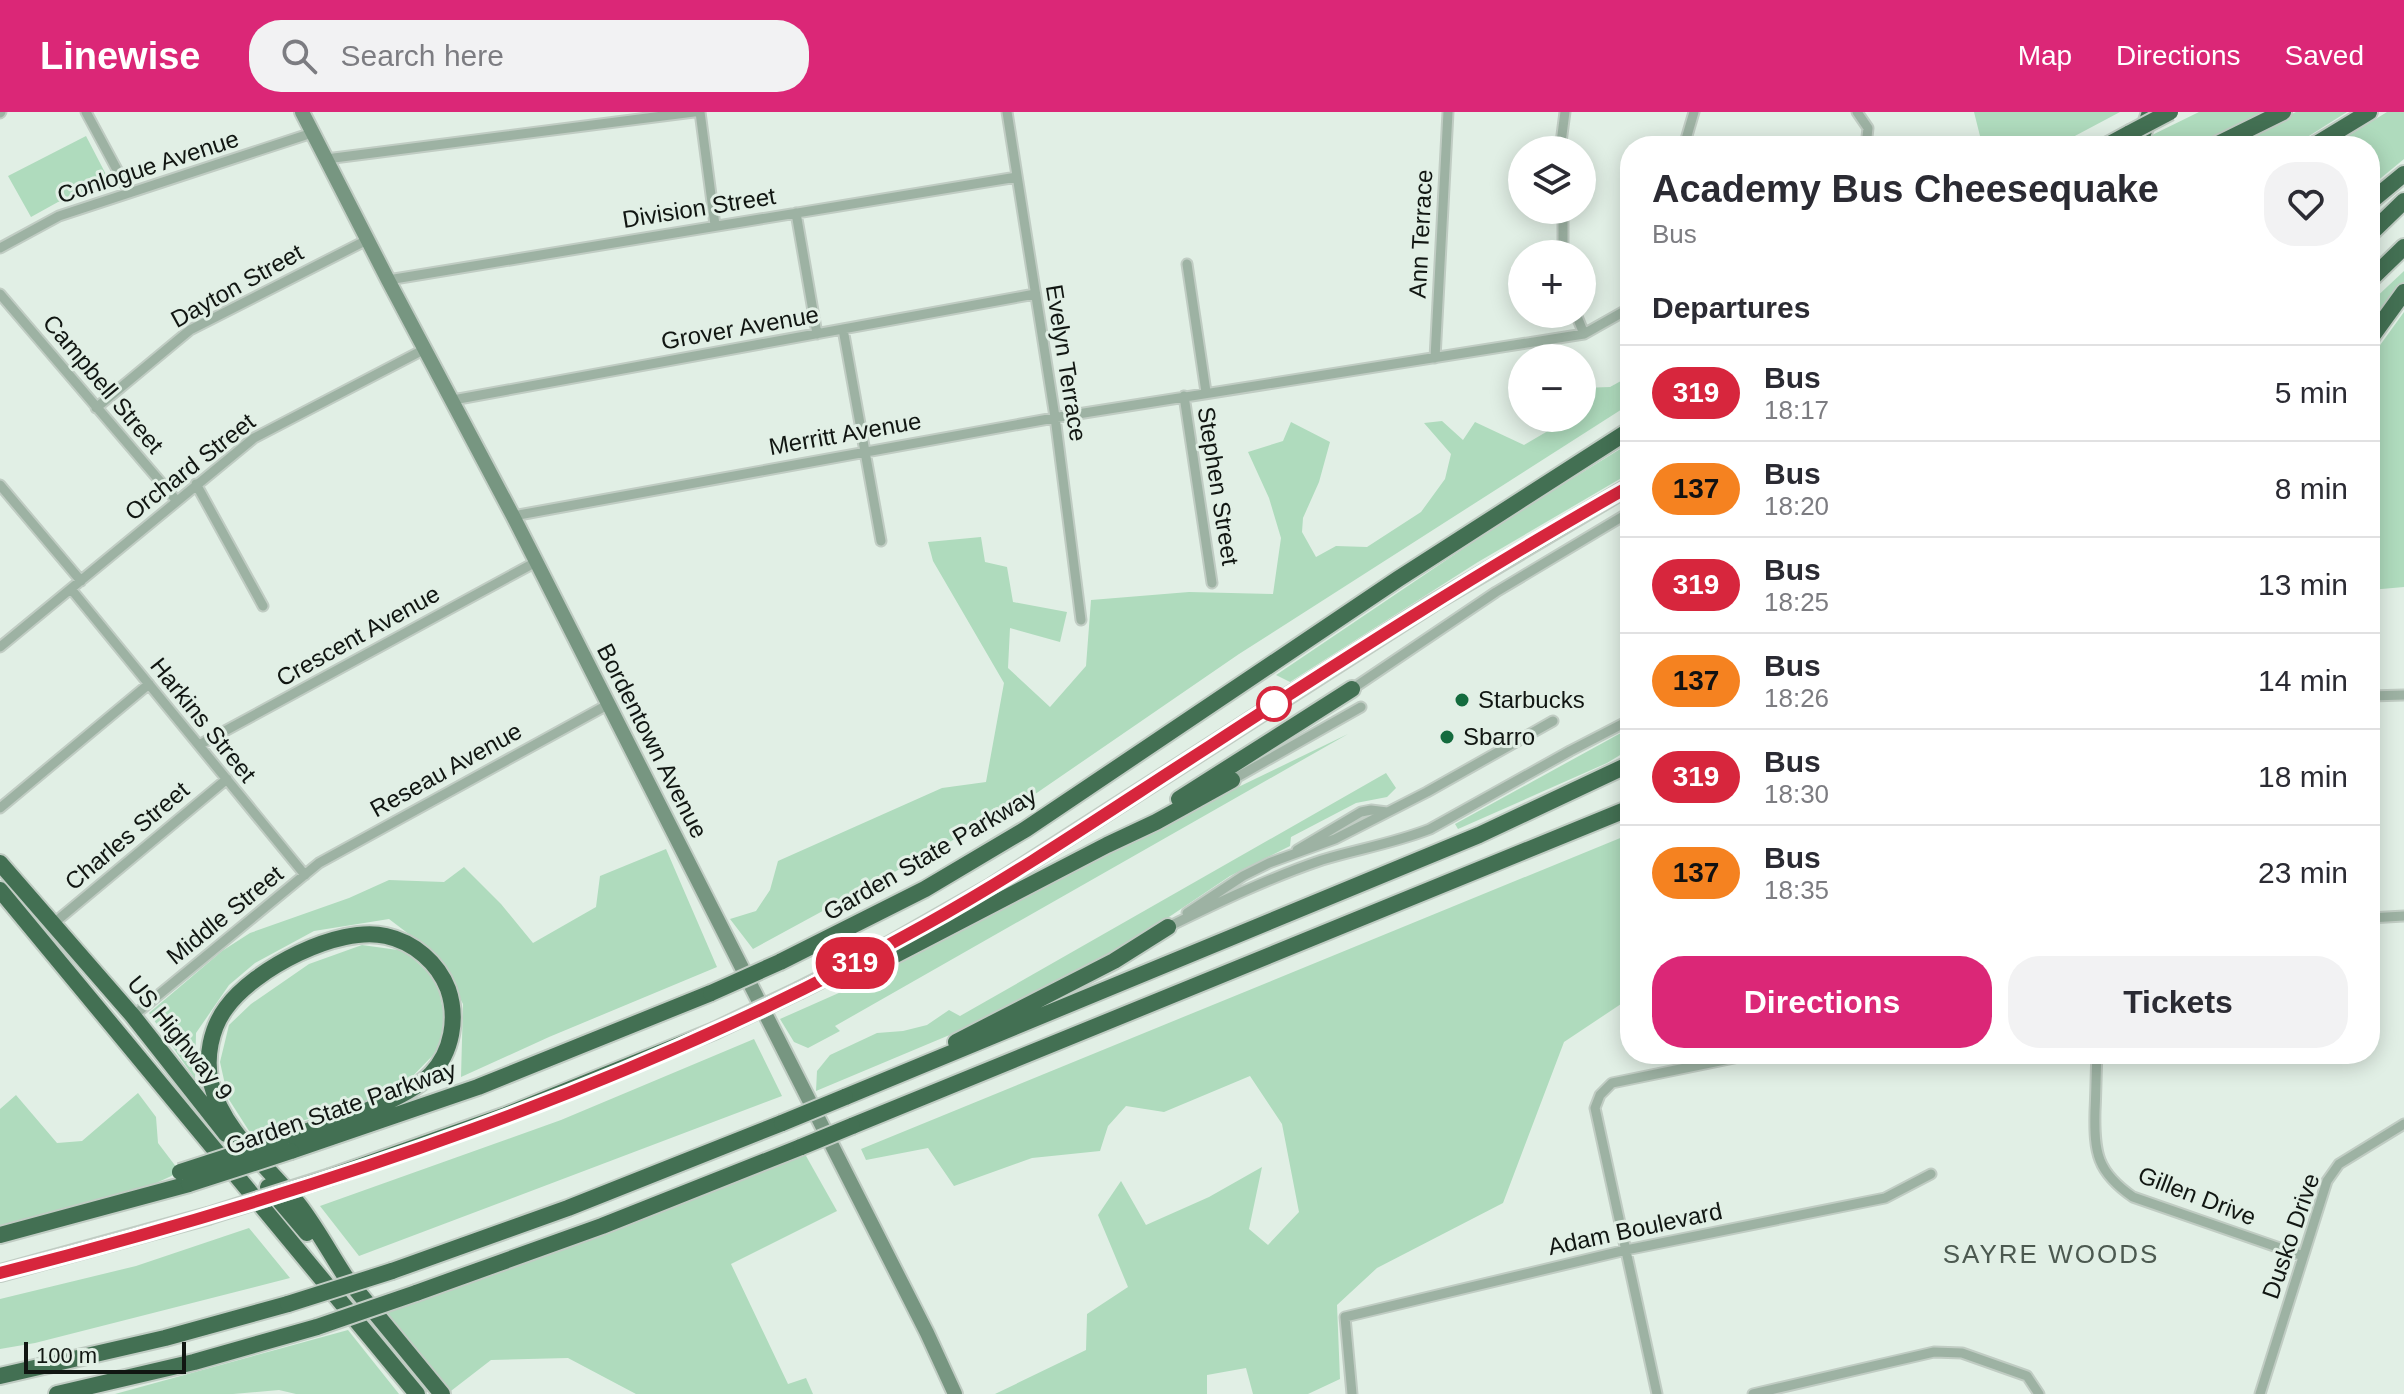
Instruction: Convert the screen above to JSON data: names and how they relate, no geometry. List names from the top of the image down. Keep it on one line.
{"streets":{"highway":["Garden State Parkway","US Highway 9"],"street":["Conlogue Avenue","Division Street","Ann Terrace","Dayton Street","Grover Avenue","Evelyn Terrace","Campbell Street","Merritt Avenue","Orchard Street","Stephen Street","Crescent Avenue","Harkins Street","Bordentown Avenue","Reseau Avenue","Charles Street","Middle Street","Gillen Drive","Adam Boulevard","Dusko Drive"]},"crossings":[["Conlogue Avenue","Bordentown Avenue"],["Division Street","Evelyn Terrace"],["Division Street","Bordentown Avenue"],["Dayton Street","Campbell Street"],["Dayton Street","Bordentown Avenue"],["Grover Avenue","Evelyn Terrace"],["Grover Avenue","Bordentown Avenue"],["Evelyn Terrace","Merritt Avenue"],["Campbell Street","Orchard Street"],["Merritt Avenue","Stephen Street"],["Merritt Avenue","Bordentown Avenue"],["Orchard Street","Harkins Street"],["Orchard Street","Bordentown Avenue"],["Crescent Avenue","Harkins Street"],["Crescent Avenue","Bordentown Avenue"],["Harkins Street","Reseau Avenue"],["Harkins Street","Charles Street"],["Harkins Street","Middle Street"],["Bordentown Avenue","Reseau Avenue"],["Reseau Avenue","Middle Street"],["Charles Street","US Highway 9"],["Middle Street","US Highway 9"],["Gillen Drive","Dusko Drive"]],"districts":["SAYRE WOODS"],"places":["Starbucks","Sbarro"],"lines":["bus line 319"],"scale_bar":"100 m","page":{"header":"Linewise","search":"Search here","nav":["Map","Directions","Saved"],"on_map":"319","map_buttons":["+","−"],"heading":[["Academy Bus Cheesequake","Bus"],"Departures"],"list":[{"mark":"319","name":"Bus","note":"18:17","value":"5 min"},{"mark":"137","name":"Bus","note":"18:20","value":"8 min"},{"mark":"319","name":"Bus","note":"18:25","value":"13 min"},{"mark":"137","name":"Bus","note":"18:26","value":"14 min"},{"mark":"319","name":"Bus","note":"18:30","value":"18 min"},{"mark":"137","name":"Bus","note":"18:35","value":"23 min"}],"buttons":["Directions","Tickets"],"scale":"100 m"}}
